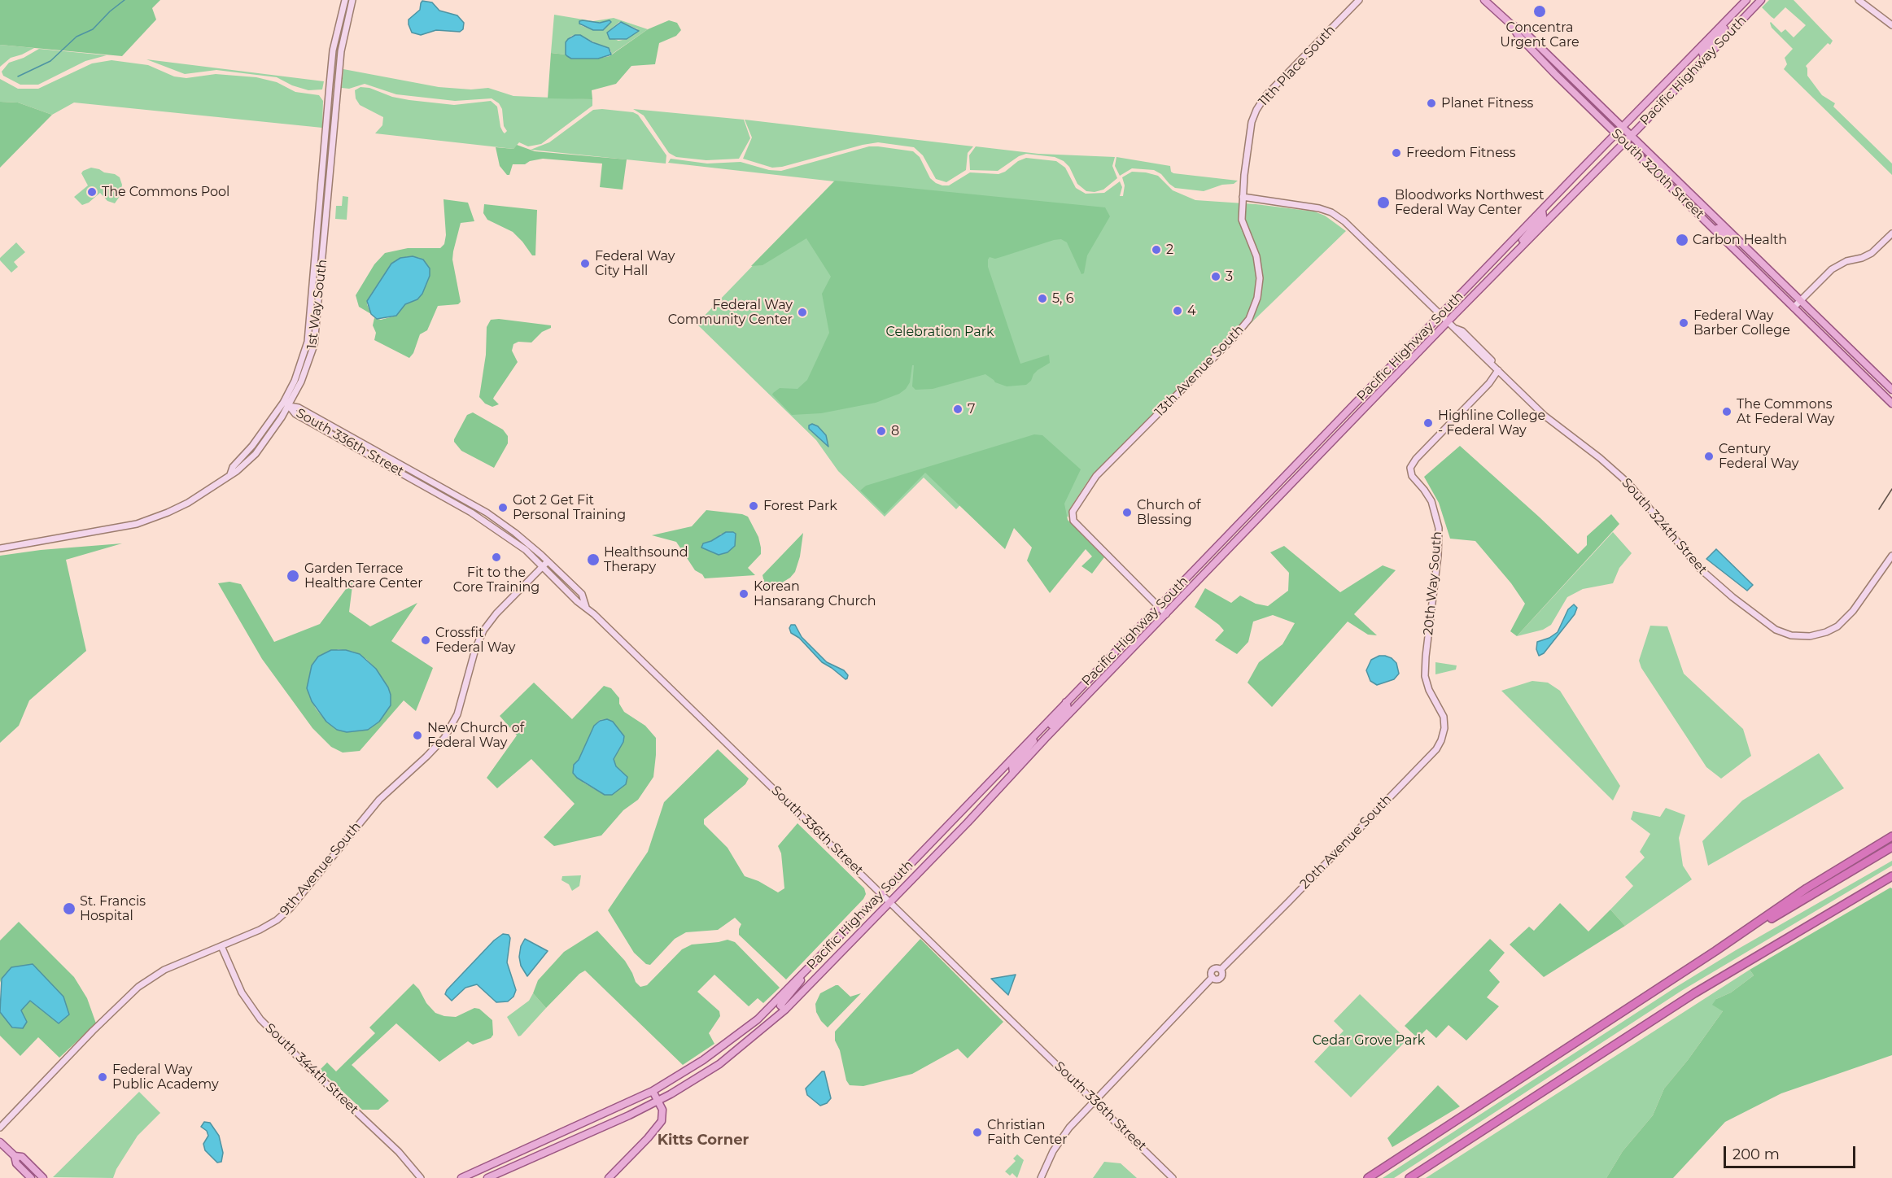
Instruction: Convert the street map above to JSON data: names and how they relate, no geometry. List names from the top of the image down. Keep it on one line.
{"streets":{"main road":["Pacific Highway South","South 320th Street"],"street":["11th Place South","1st Way South","13th Avenue South","South 336th Street","South 324th Street","20th Way South","20th Avenue South","9th Avenue South","South 344th Street"]},"crossings":[["11th Place South","13th Avenue South"],["11th Place South","South 324th Street"],["Pacific Highway South","South 320th Street"],["Pacific Highway South","13th Avenue South"],["Pacific Highway South","South 336th Street"],["Pacific Highway South","South 324th Street"],["1st Way South","South 336th Street"],["13th Avenue South","South 324th Street"],["South 336th Street","20th Avenue South"],["South 336th Street","9th Avenue South"],["20th Way South","20th Avenue South"],["9th Avenue South","South 344th Street"]],"districts":["Kitts Corner"],"parks":["Celebration Park","Cedar Grove Park"],"places":["Concentra Urgent Care","Planet Fitness","Freedom Fitness","The Commons Pool","Bloodworks Northwest Federal Way Center","Carbon Health","2","Federal Way City Hall","3","5, 6","4","Federal Way Community Center","Federal Way Barber College","7","The Commons At Federal Way","Highline College - Federal Way","8","Century Federal Way","Forest Park","Got 2 Get Fit Personal Training","Church of Blessing","Fit to the Core Training","Healthsound Therapy","Garden Terrace Healthcare Center","Korean Hansarang Church","Crossfit Federal Way","New Church of Federal Way","St. Francis Hospital","Federal Way Public Academy","Christian Faith Center"],"scale_bar":"200 m"}
